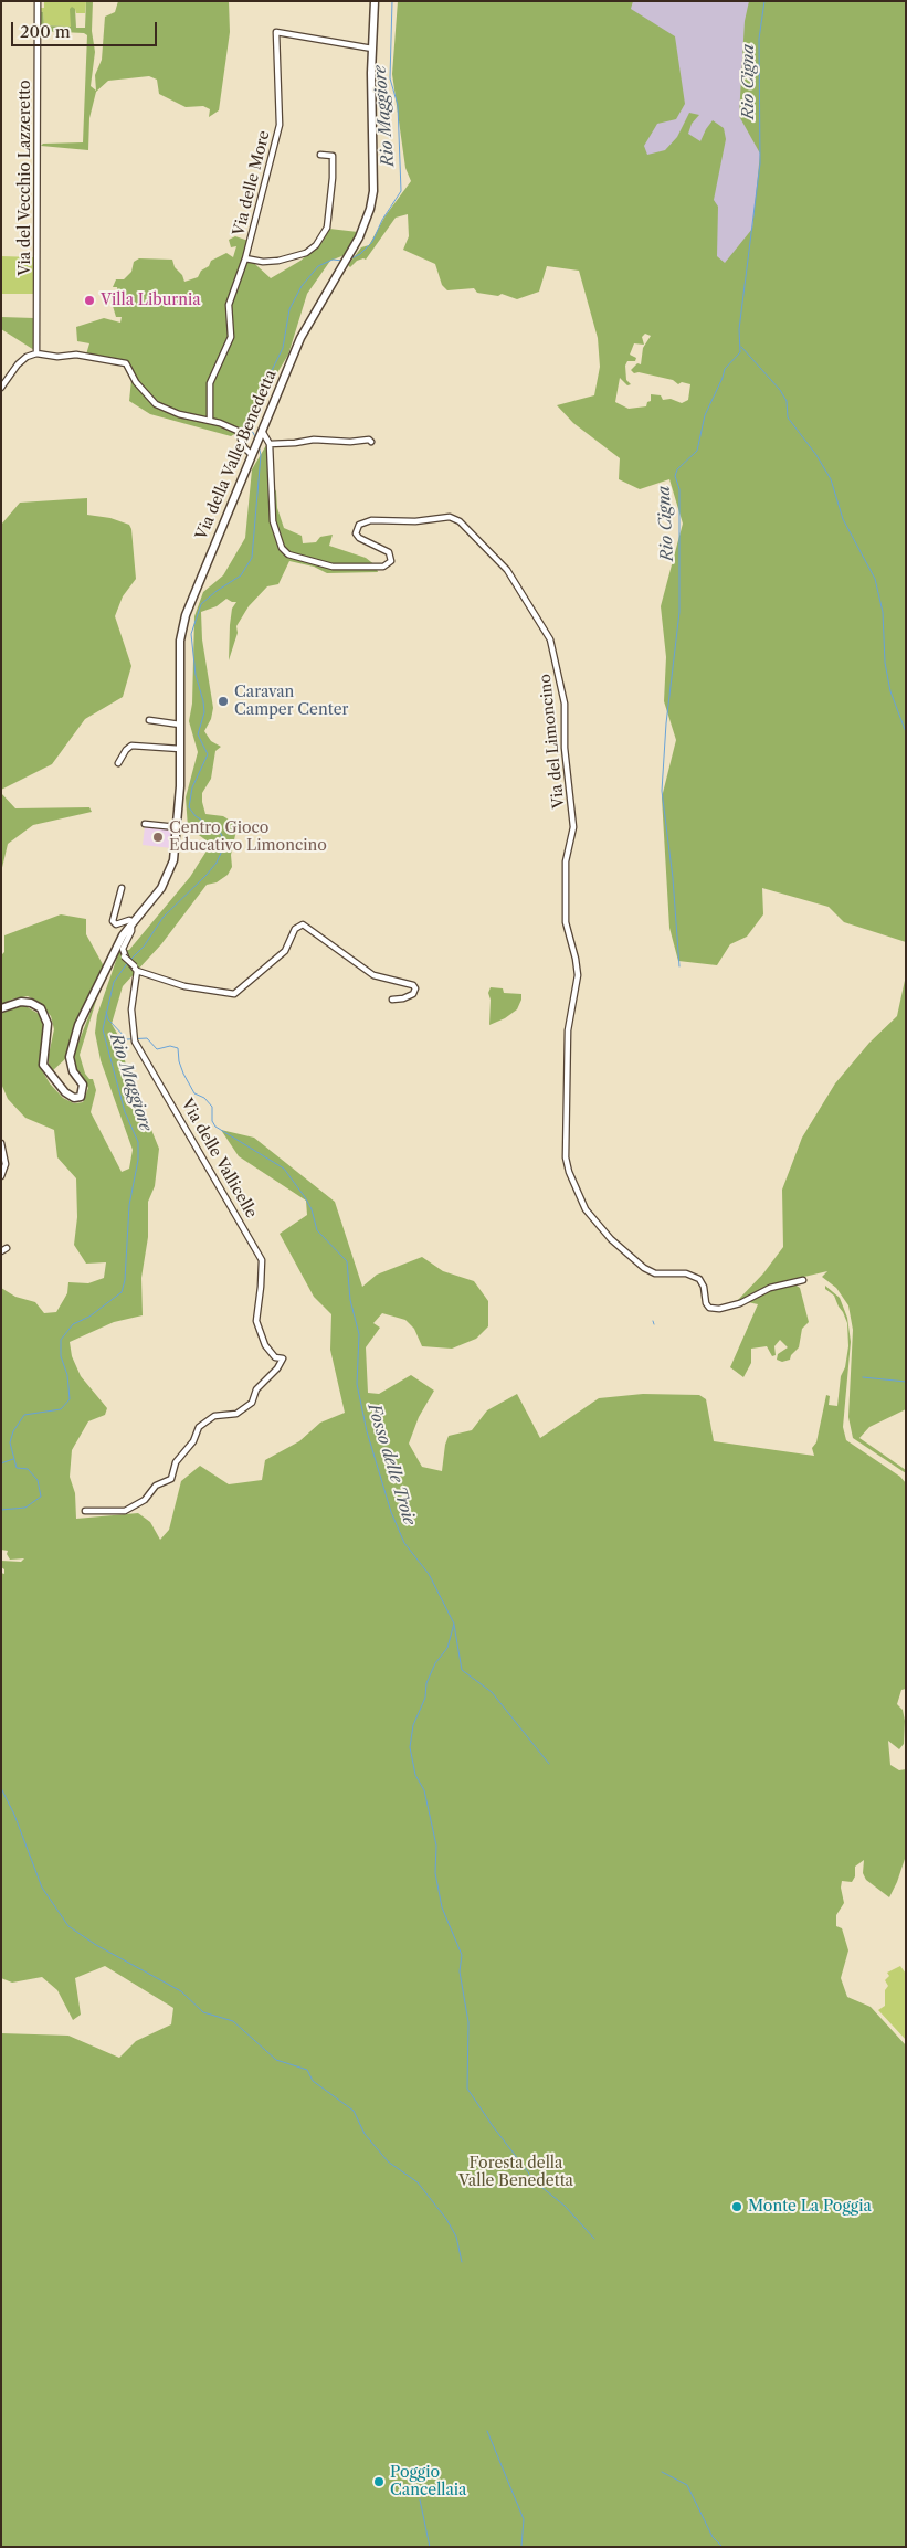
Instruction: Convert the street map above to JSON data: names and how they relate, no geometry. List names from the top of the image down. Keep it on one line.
{"streets":{"main road":["Via della Valle Benedetta"],"street":["Via del Vecchio Lazzeretto","Via delle More","Via del Limoncino","Via delle Vallicelle"]},"crossings":[["Via delle More","Via della Valle Benedetta"],["Via della Valle Benedetta","Via del Limoncino"]],"water":["Rio Cigna","Rio Maggiore","Fosso delle Troie"],"parks":["Foresta della Valle Benedetta"],"places":["Villa Liburnia","Caravan Camper Center","Centro Gioco Educativo Limoncino","Monte La Poggia","Poggio Cancellaia"],"scale_bar":"200 m"}
